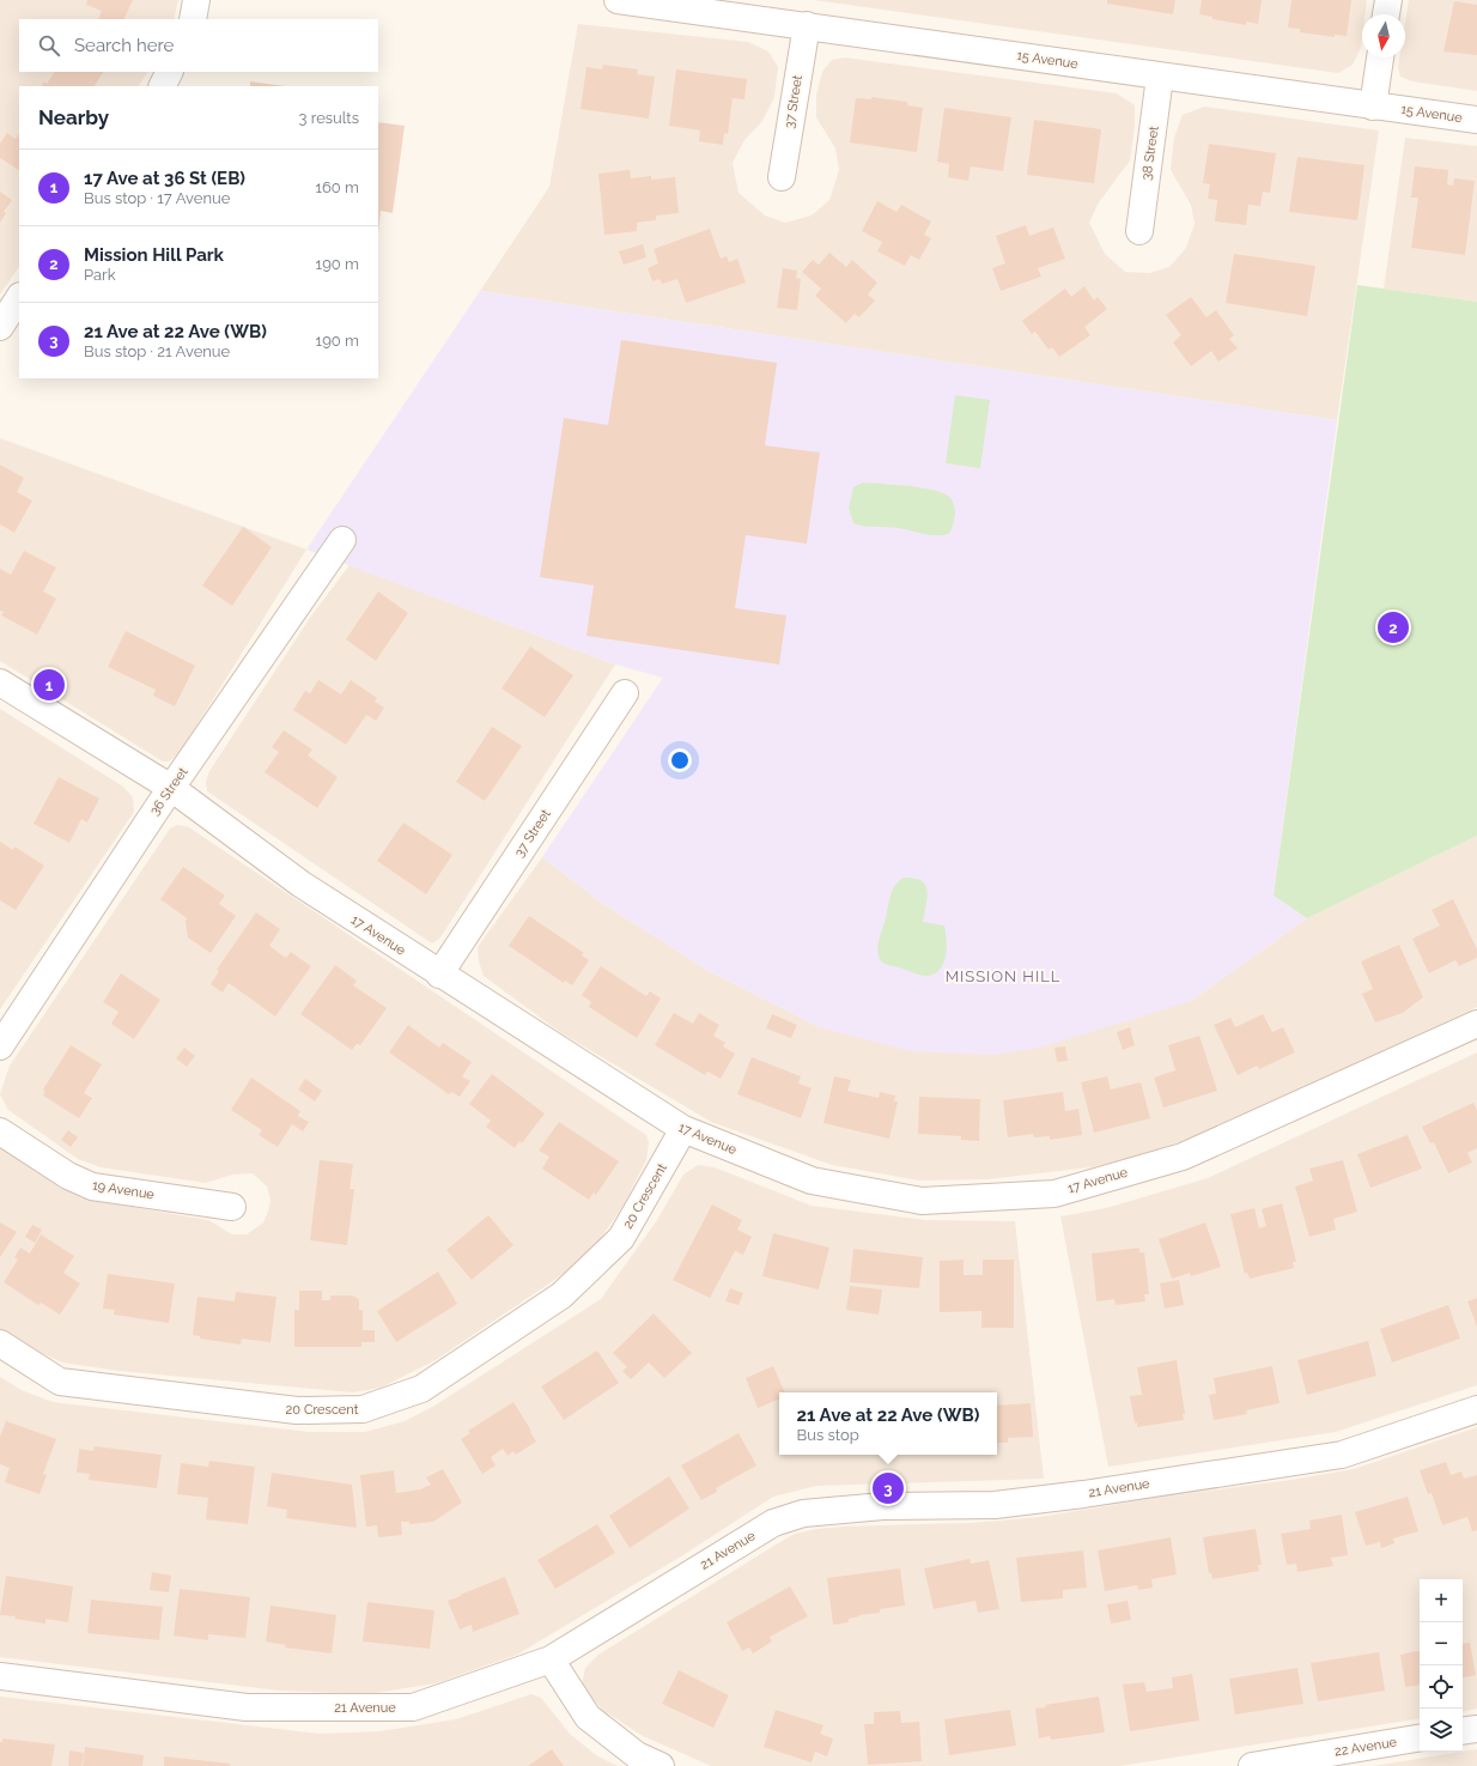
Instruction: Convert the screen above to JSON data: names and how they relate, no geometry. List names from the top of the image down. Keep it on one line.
{"streets":{"street":["15 Avenue","37 Street","38 Street","36 Street","17 Avenue","19 Avenue","20 Crescent","21 Avenue","22 Avenue"]},"crossings":[["15 Avenue","37 Street"],["15 Avenue","38 Street"],["37 Street","17 Avenue"],["36 Street","17 Avenue"],["17 Avenue","20 Crescent"]],"districts":["MISSION HILL"],"north":"bottom","page":{"search":"Search here","heading":["Nearby","3 results"],"list":[{"mark":"1","name":"17 Ave at 36 St (EB)","note":"Bus stop · 17 Avenue","value":"160 m"},{"mark":"2","name":"Mission Hill Park","note":"Park","value":"190 m"},{"mark":"3","name":"21 Ave at 22 Ave (WB)","note":"Bus stop · 21 Avenue","value":"190 m"}],"pins":["2","1","3"],"popup":["21 Ave at 22 Ave (WB)","Bus stop"],"map_buttons":["+","−"]}}
